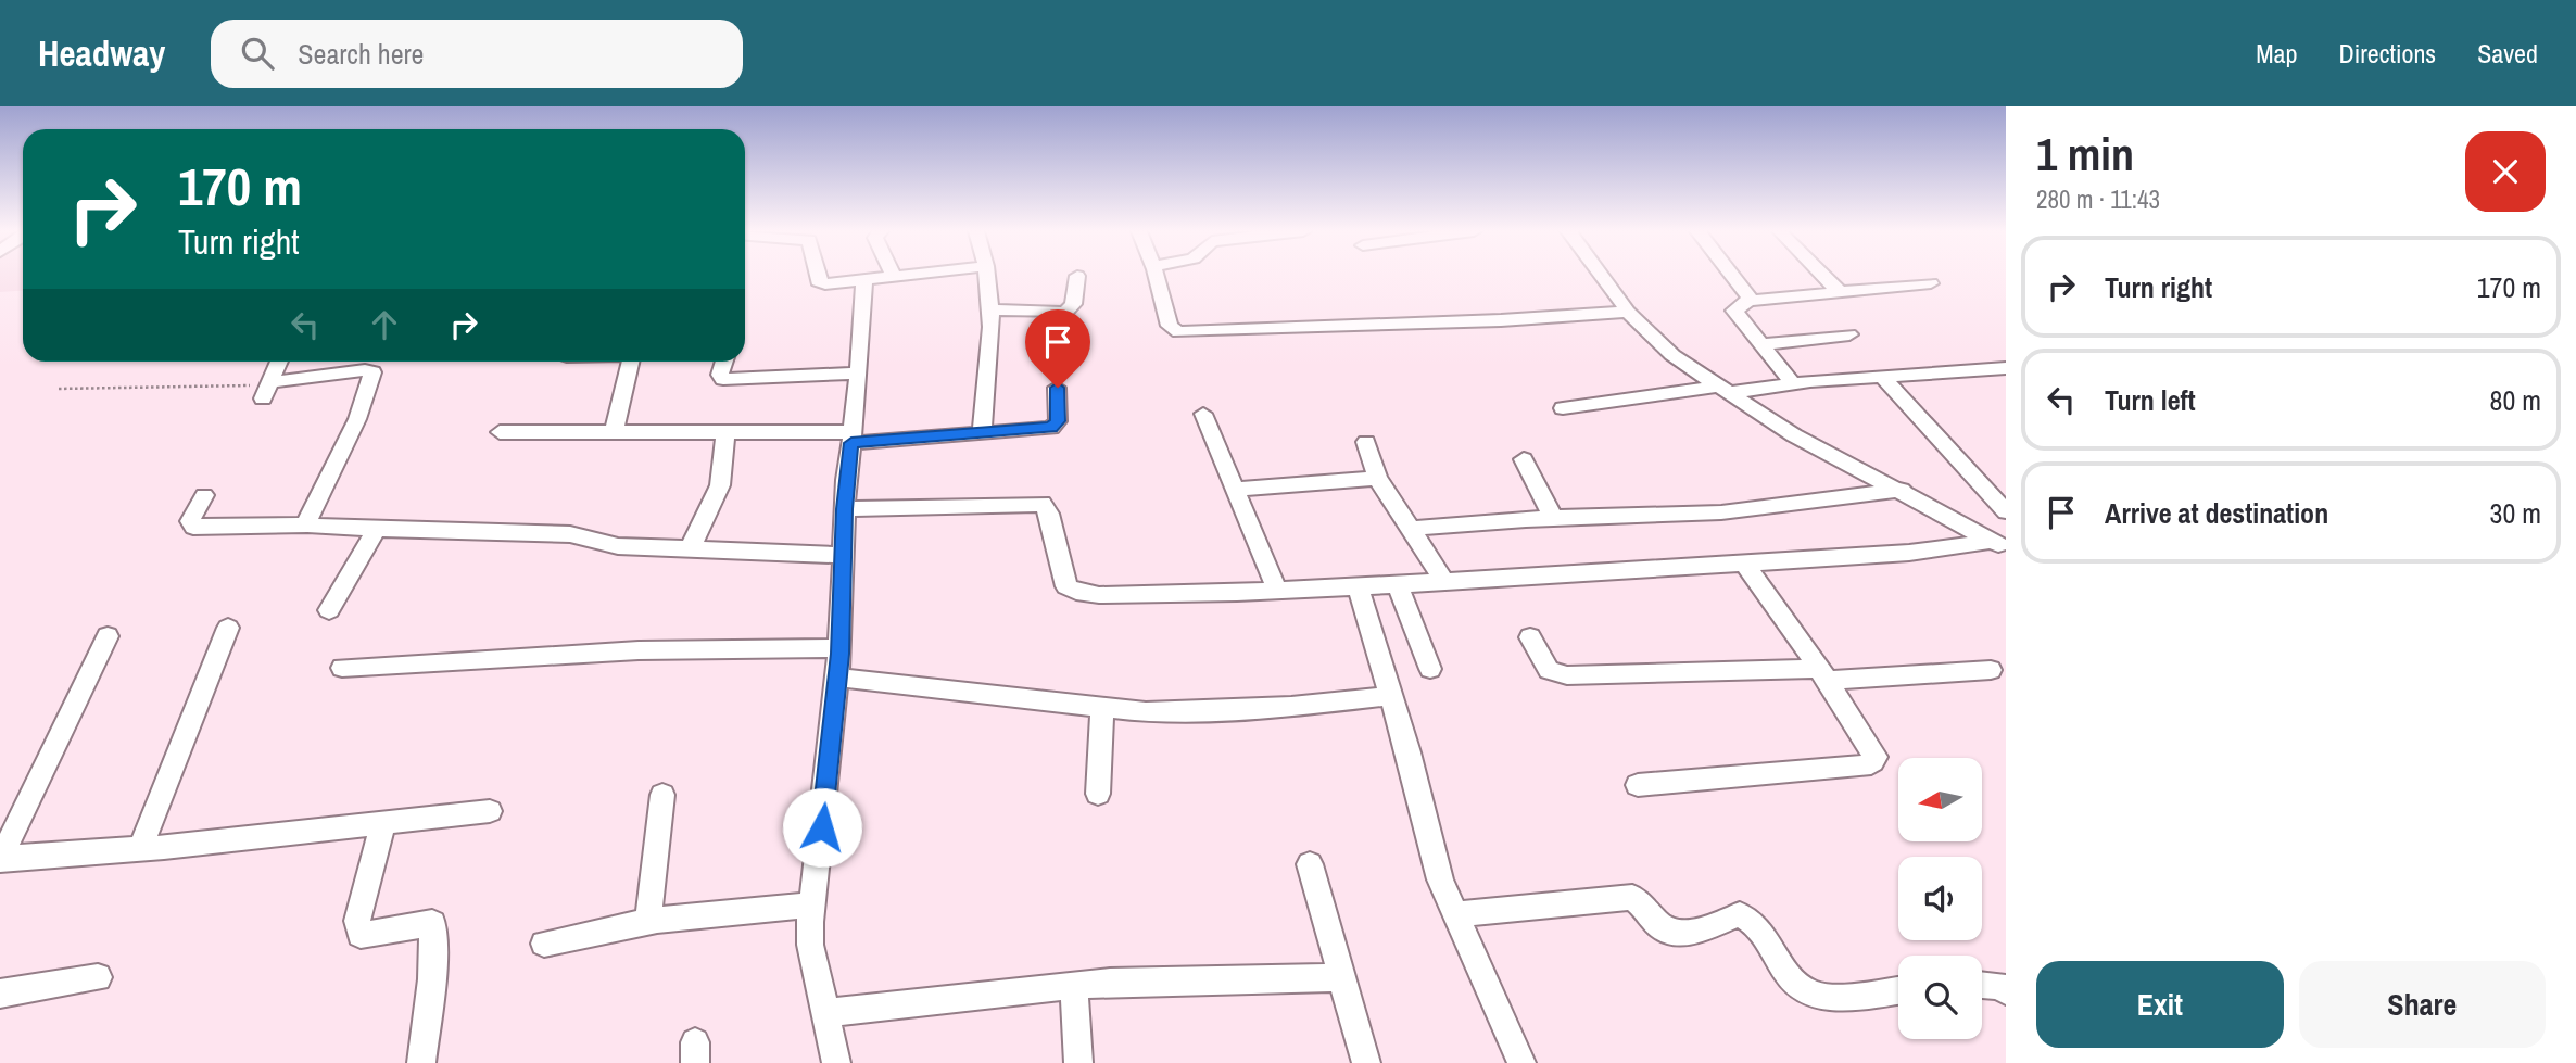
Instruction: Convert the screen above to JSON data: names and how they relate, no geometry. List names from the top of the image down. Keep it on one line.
{"north":"left","page":{"header":"Headway","search":"Search here","nav":["Map","Directions","Saved"],"heading":["1 min","280 m · 11:43"],"turn":["170 m","Turn right"],"list":[{"name":"Turn right","value":"170 m"},{"name":"Turn left","value":"80 m"},{"name":"Arrive at destination","value":"30 m"}],"buttons":["Exit","Share"]}}
